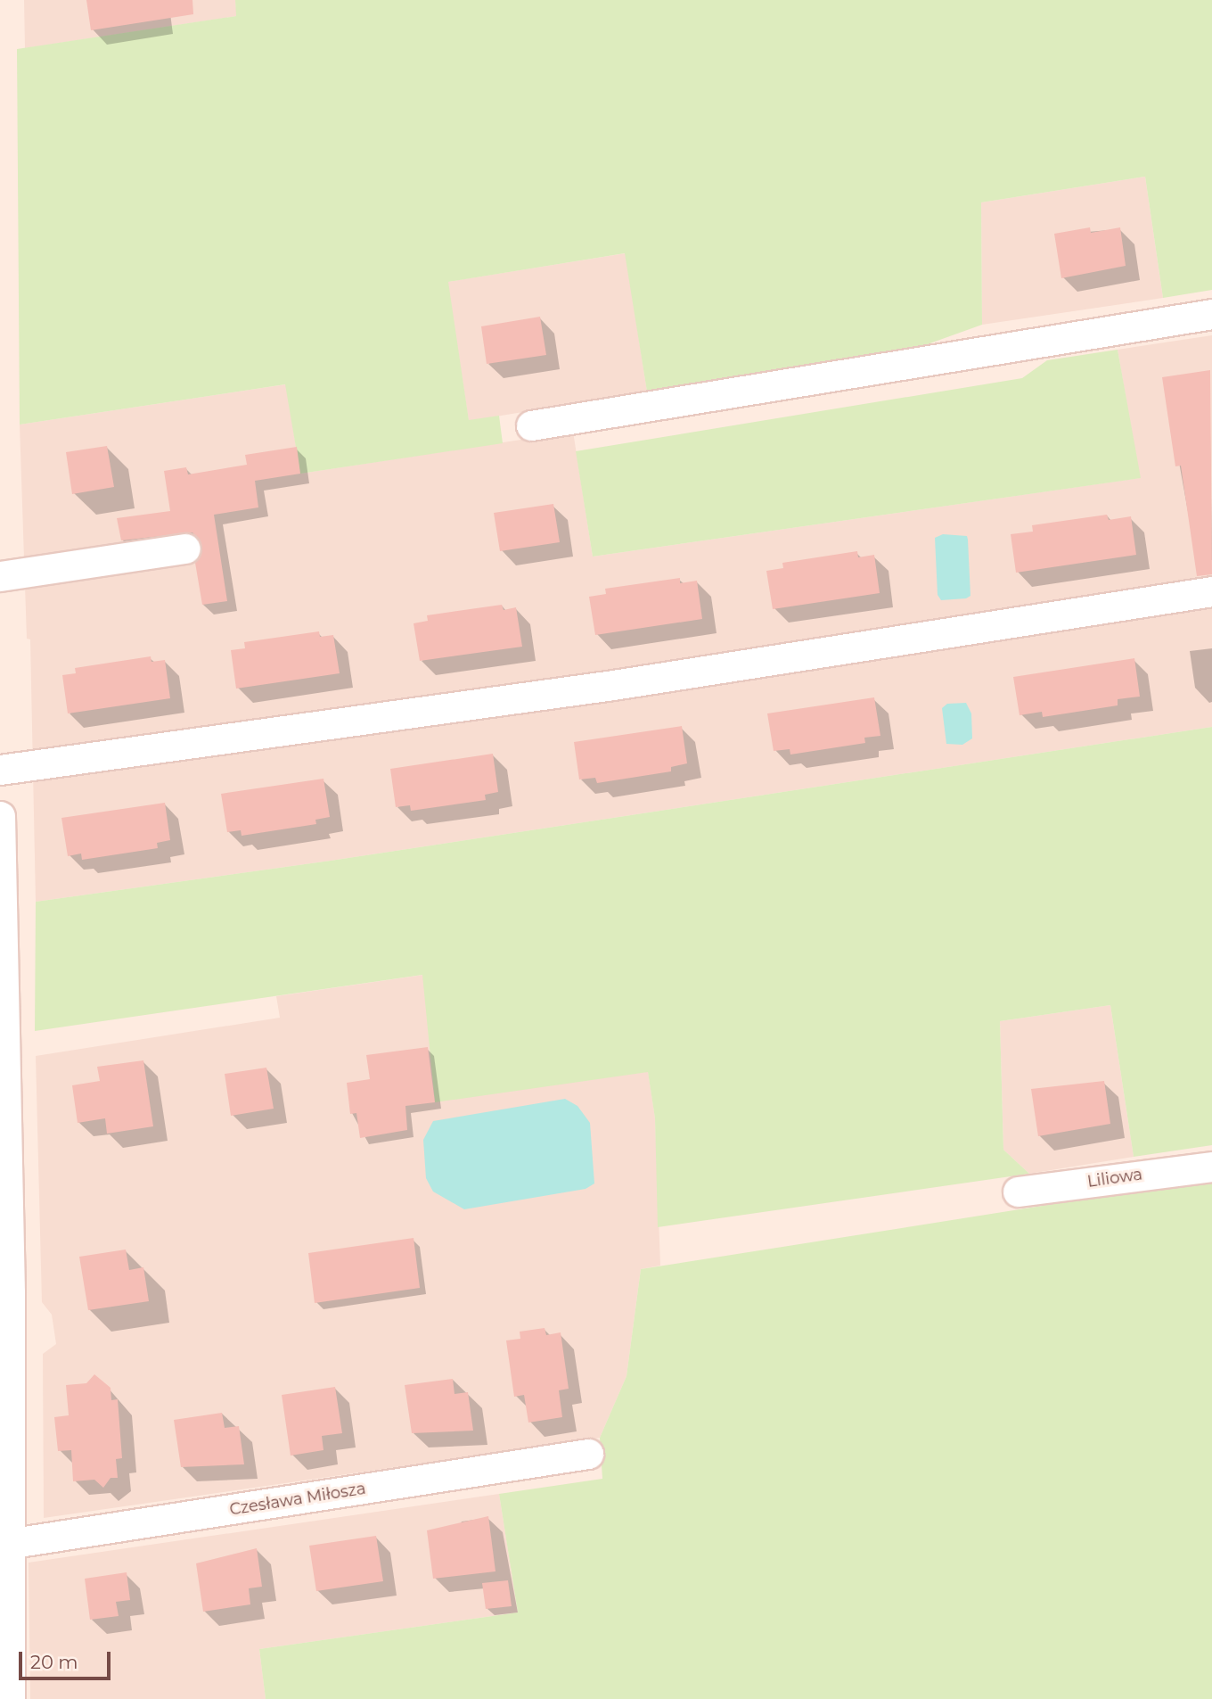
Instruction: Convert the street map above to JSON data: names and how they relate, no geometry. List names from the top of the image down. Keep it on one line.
{"streets":{"street":["Liliowa","Czesława Miłosza"]},"scale_bar":"20 m"}
